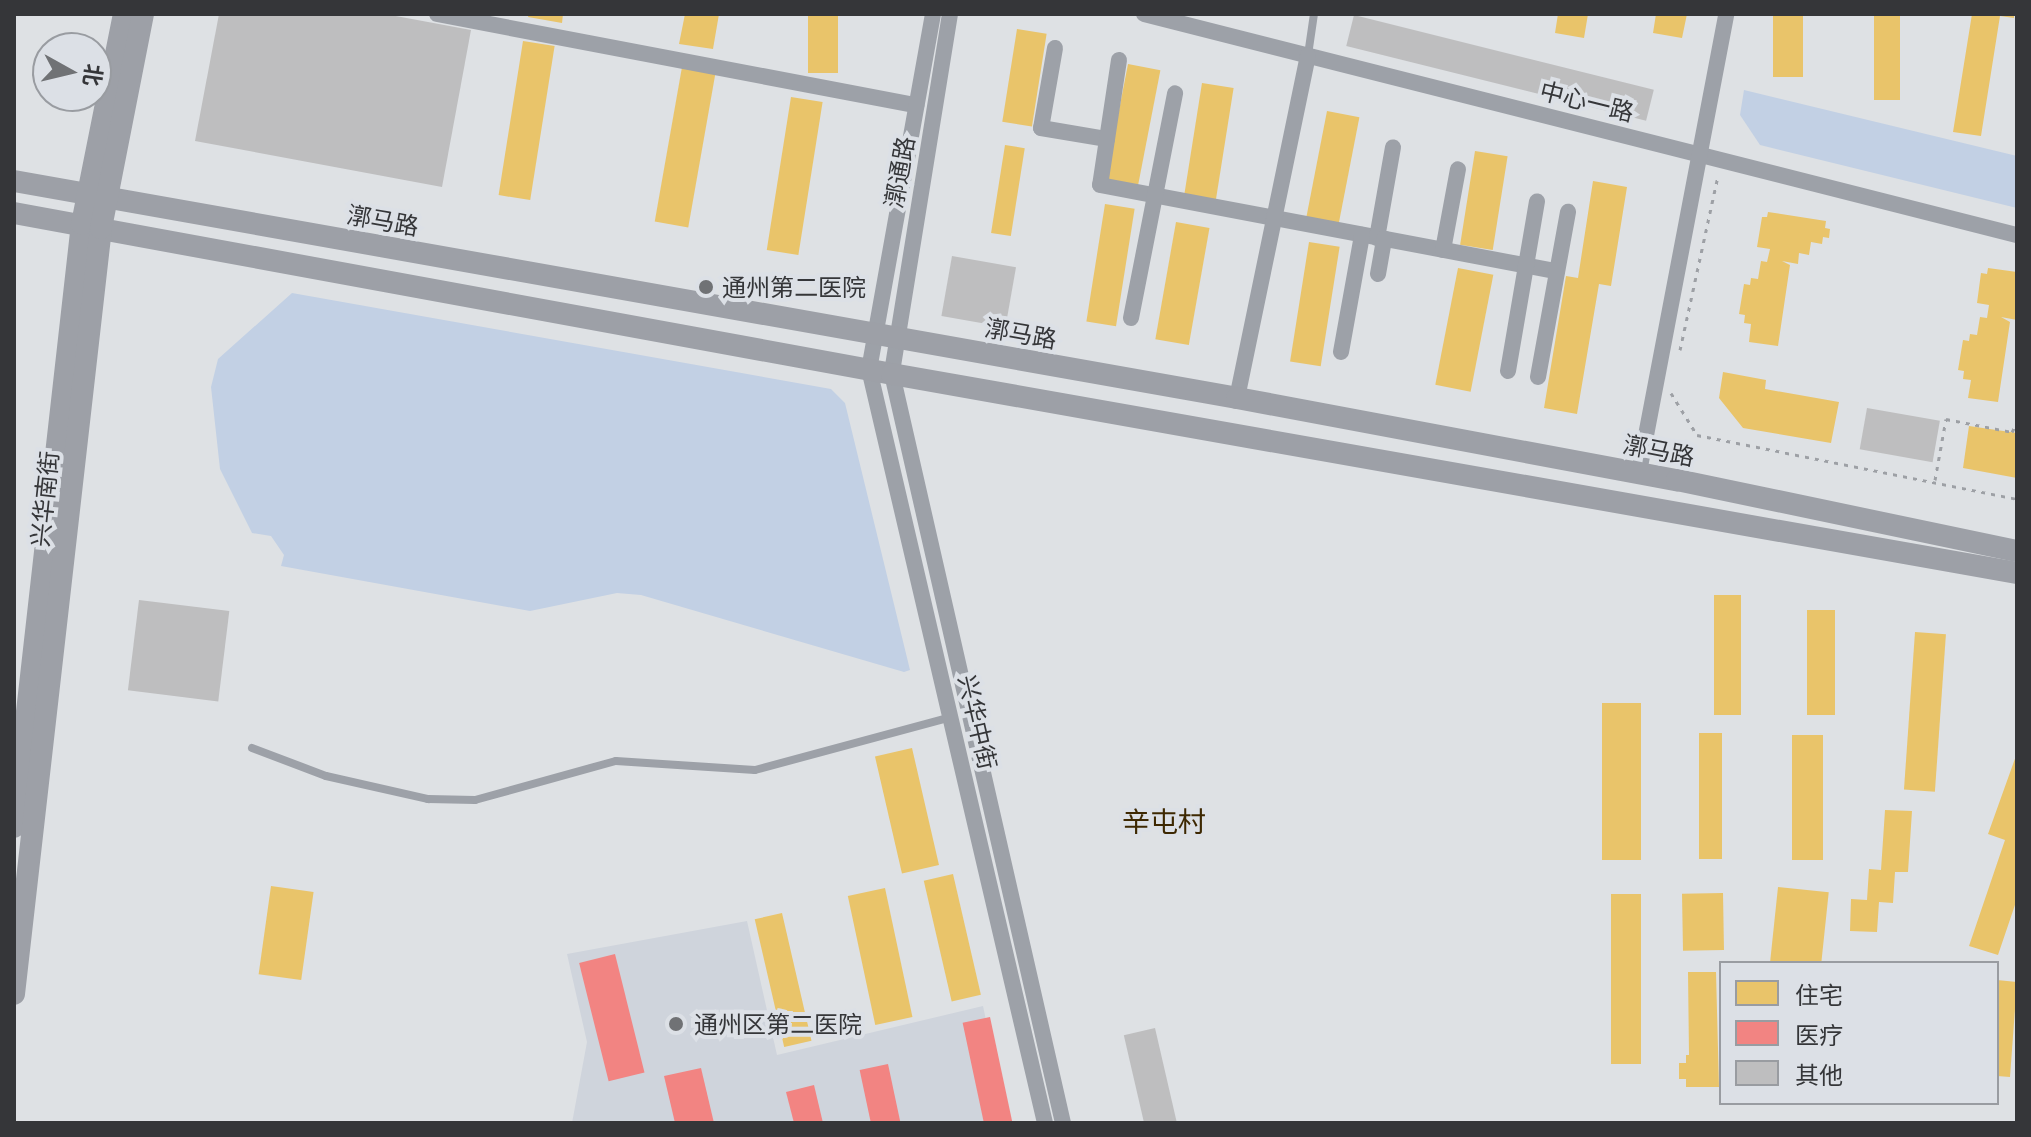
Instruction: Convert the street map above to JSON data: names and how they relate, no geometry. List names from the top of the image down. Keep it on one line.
{"streets":{"main road":["漷马路","兴华南街"],"street":["中心一路","漷通路","兴华中街"]},"crossings":[["漷通路","漷马路"],["漷通路","兴华中街"],["漷马路","兴华南街"],["漷马路","兴华中街"]],"districts":["辛屯村"],"places":["通州第二医院","通州区第二医院"],"legend":["住宅","医疗","其他"],"north":"right"}
